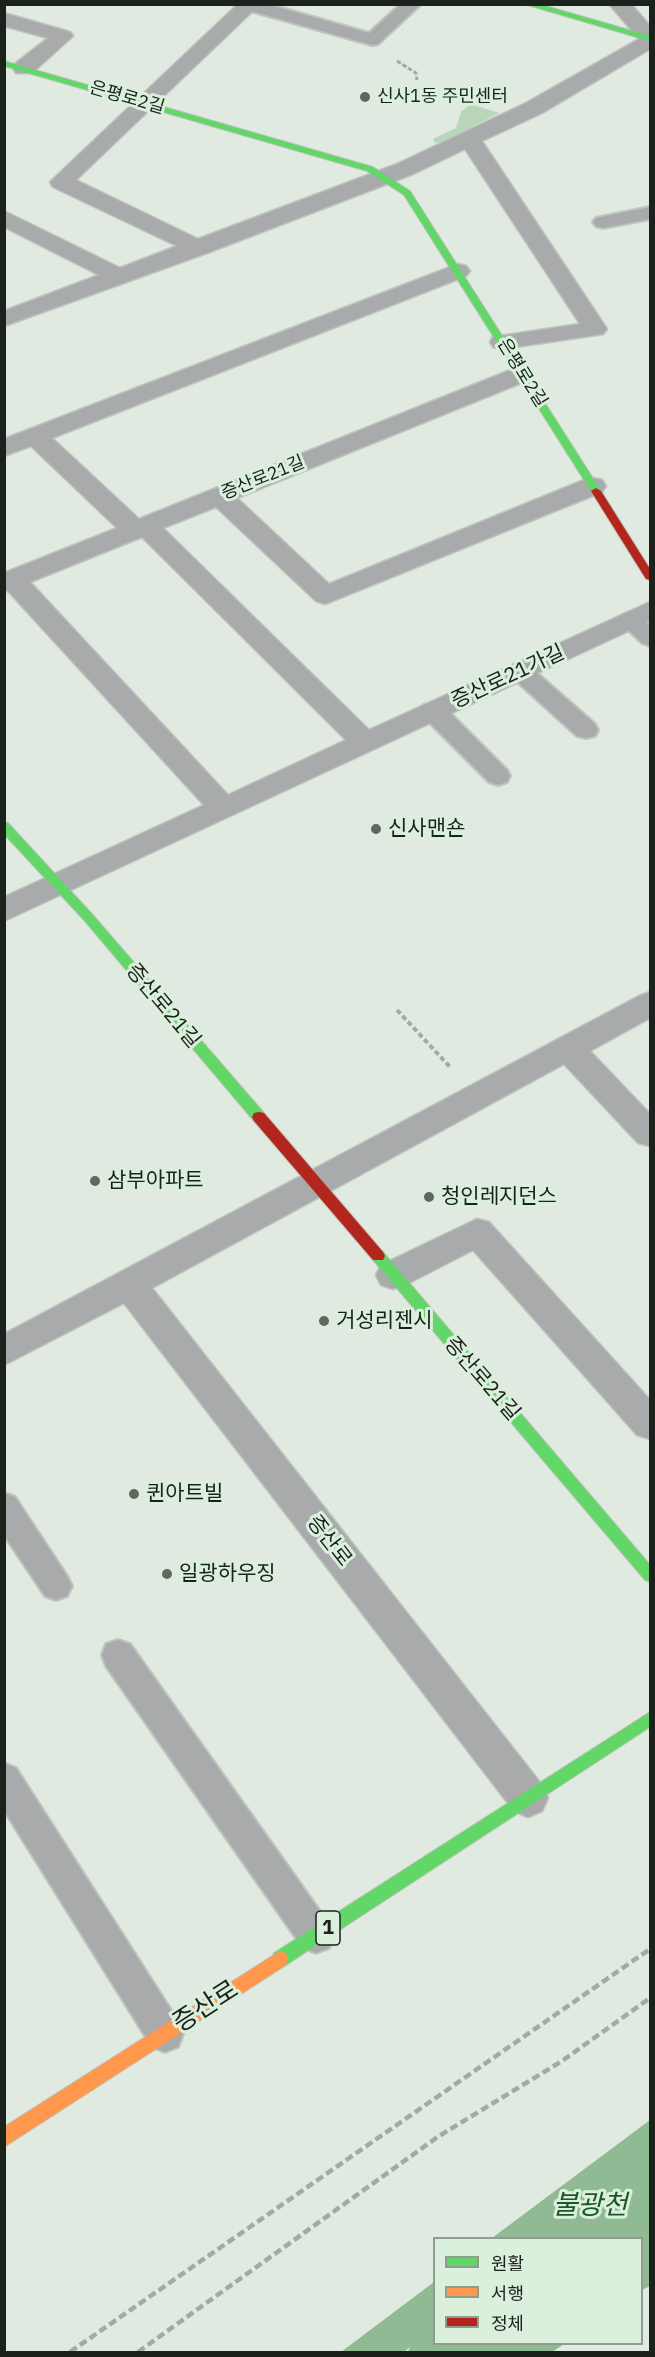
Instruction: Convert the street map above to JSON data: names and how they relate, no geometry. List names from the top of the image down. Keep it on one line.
{"streets":{"street":["은평로2길","증산로21길","증산로21가길","증산로","1"]},"crossings":[["은평로2길","증산로21길"],["증산로21길","증산로21가길"]],"water":["불광천"],"places":["신사1동 주민센터","신사맨숀","삼부아파트","청인레지던스","거성리젠시","퀸아트빌","일광하우징"],"legend":["원활","서행","정체"]}
